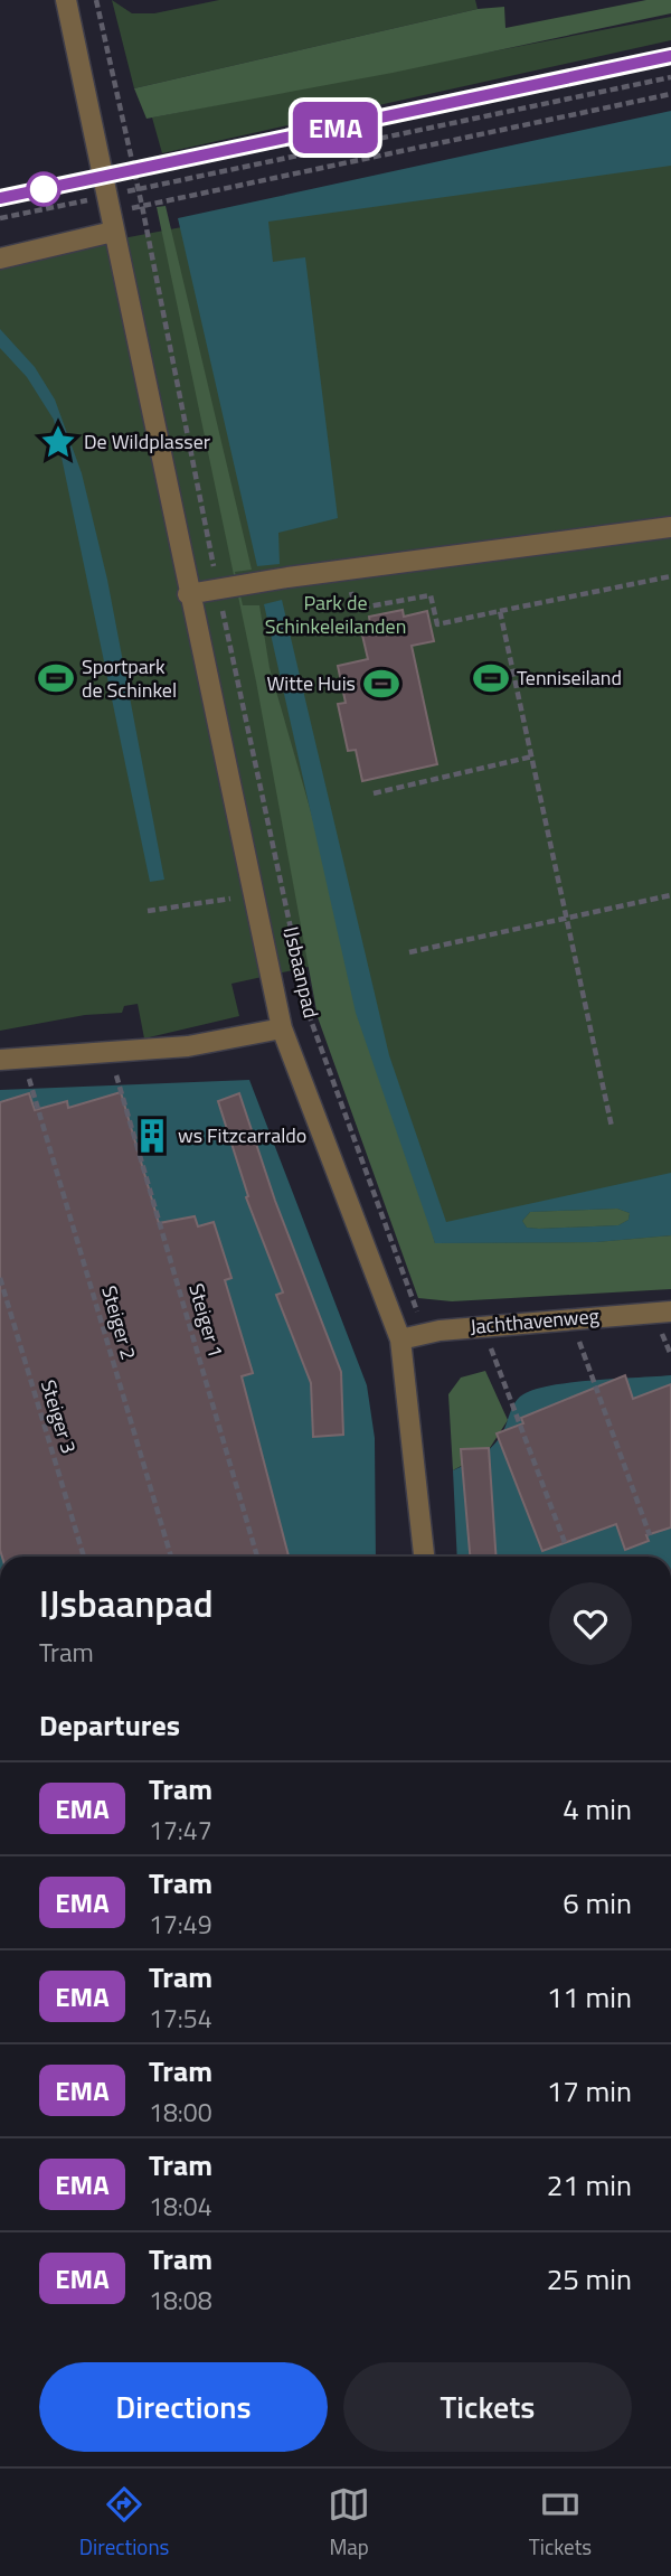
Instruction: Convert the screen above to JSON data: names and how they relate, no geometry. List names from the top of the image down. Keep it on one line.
{"streets":{"street":["IJsbaanpad","Jachthavenweg"],"path":["Steiger 1","Steiger 2","Steiger 3"]},"crossings":[["IJsbaanpad","Jachthavenweg"]],"parks":["Park de Schinkeleilanden"],"places":{"place":["De Wildplasser"],"sports":["Sportpark de Schinkel","Tenniseiland","Witte Huis"],"building":["ws Fitzcarraldo"]},"lines":["tram line EMA"],"page":{"on_map":"EMA","heading":[["IJsbaanpad","Tram"],"Departures"],"list":[{"mark":"EMA","name":"Tram","note":"17:47","value":"4 min"},{"mark":"EMA","name":"Tram","note":"17:49","value":"6 min"},{"mark":"EMA","name":"Tram","note":"17:54","value":"11 min"},{"mark":"EMA","name":"Tram","note":"18:00","value":"17 min"},{"mark":"EMA","name":"Tram","note":"18:04","value":"21 min"},{"mark":"EMA","name":"Tram","note":"18:08","value":"25 min"}],"buttons":["Directions","Tickets"],"tabs":["Directions","Map","Tickets"]}}
